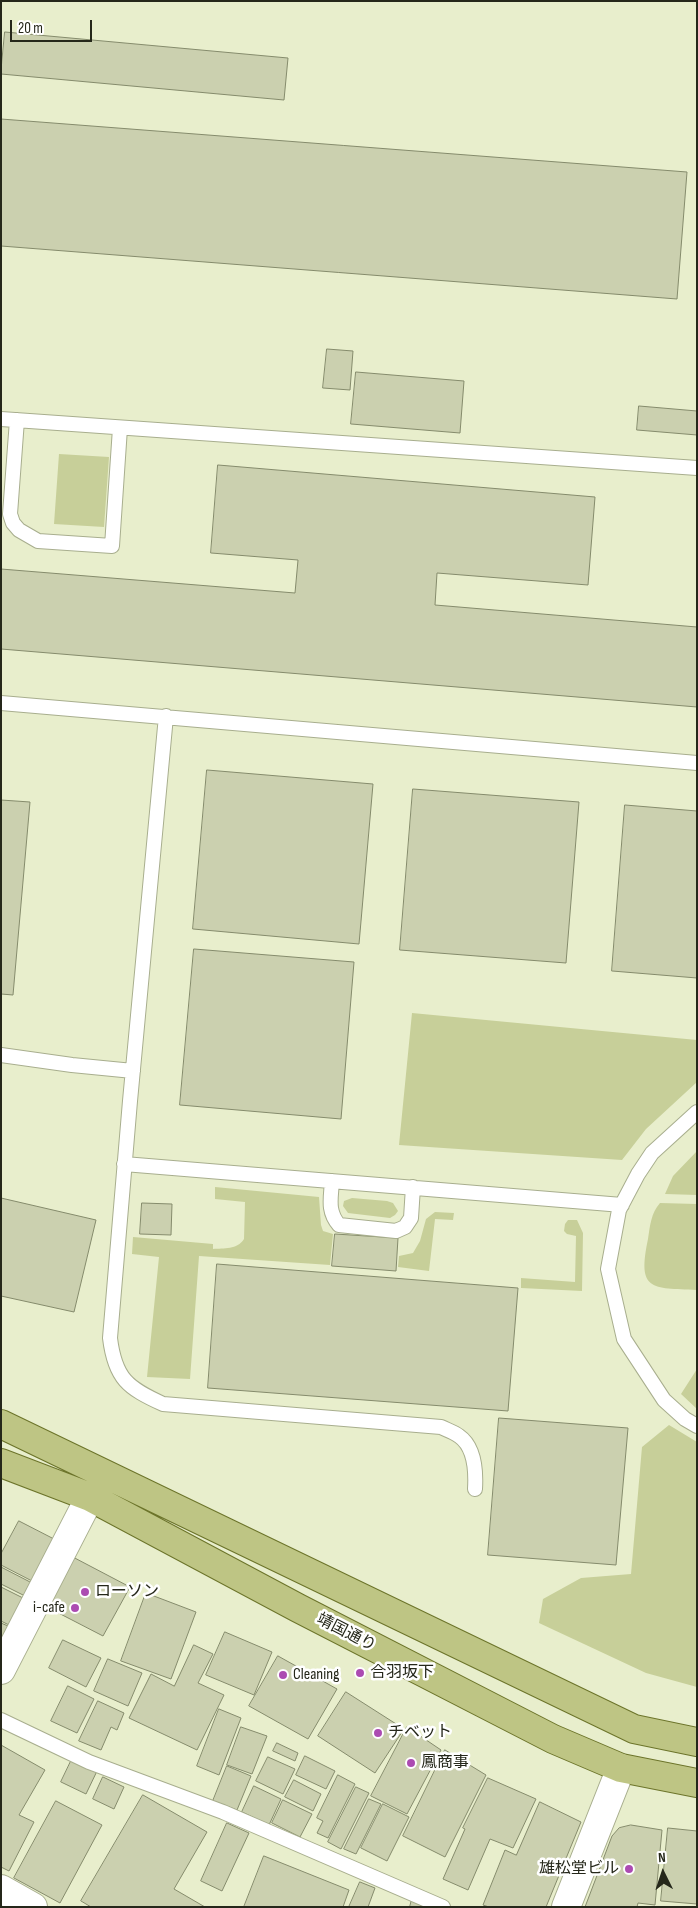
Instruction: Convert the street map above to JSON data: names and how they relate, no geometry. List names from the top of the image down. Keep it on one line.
{"streets":{"main road":["靖国通り"]},"places":["ローソン","i-cafe","合羽坂下","Cleaning","チベット","鳳商事","雄松堂ビル"],"scale_bar":"20 m","north":"top"}
